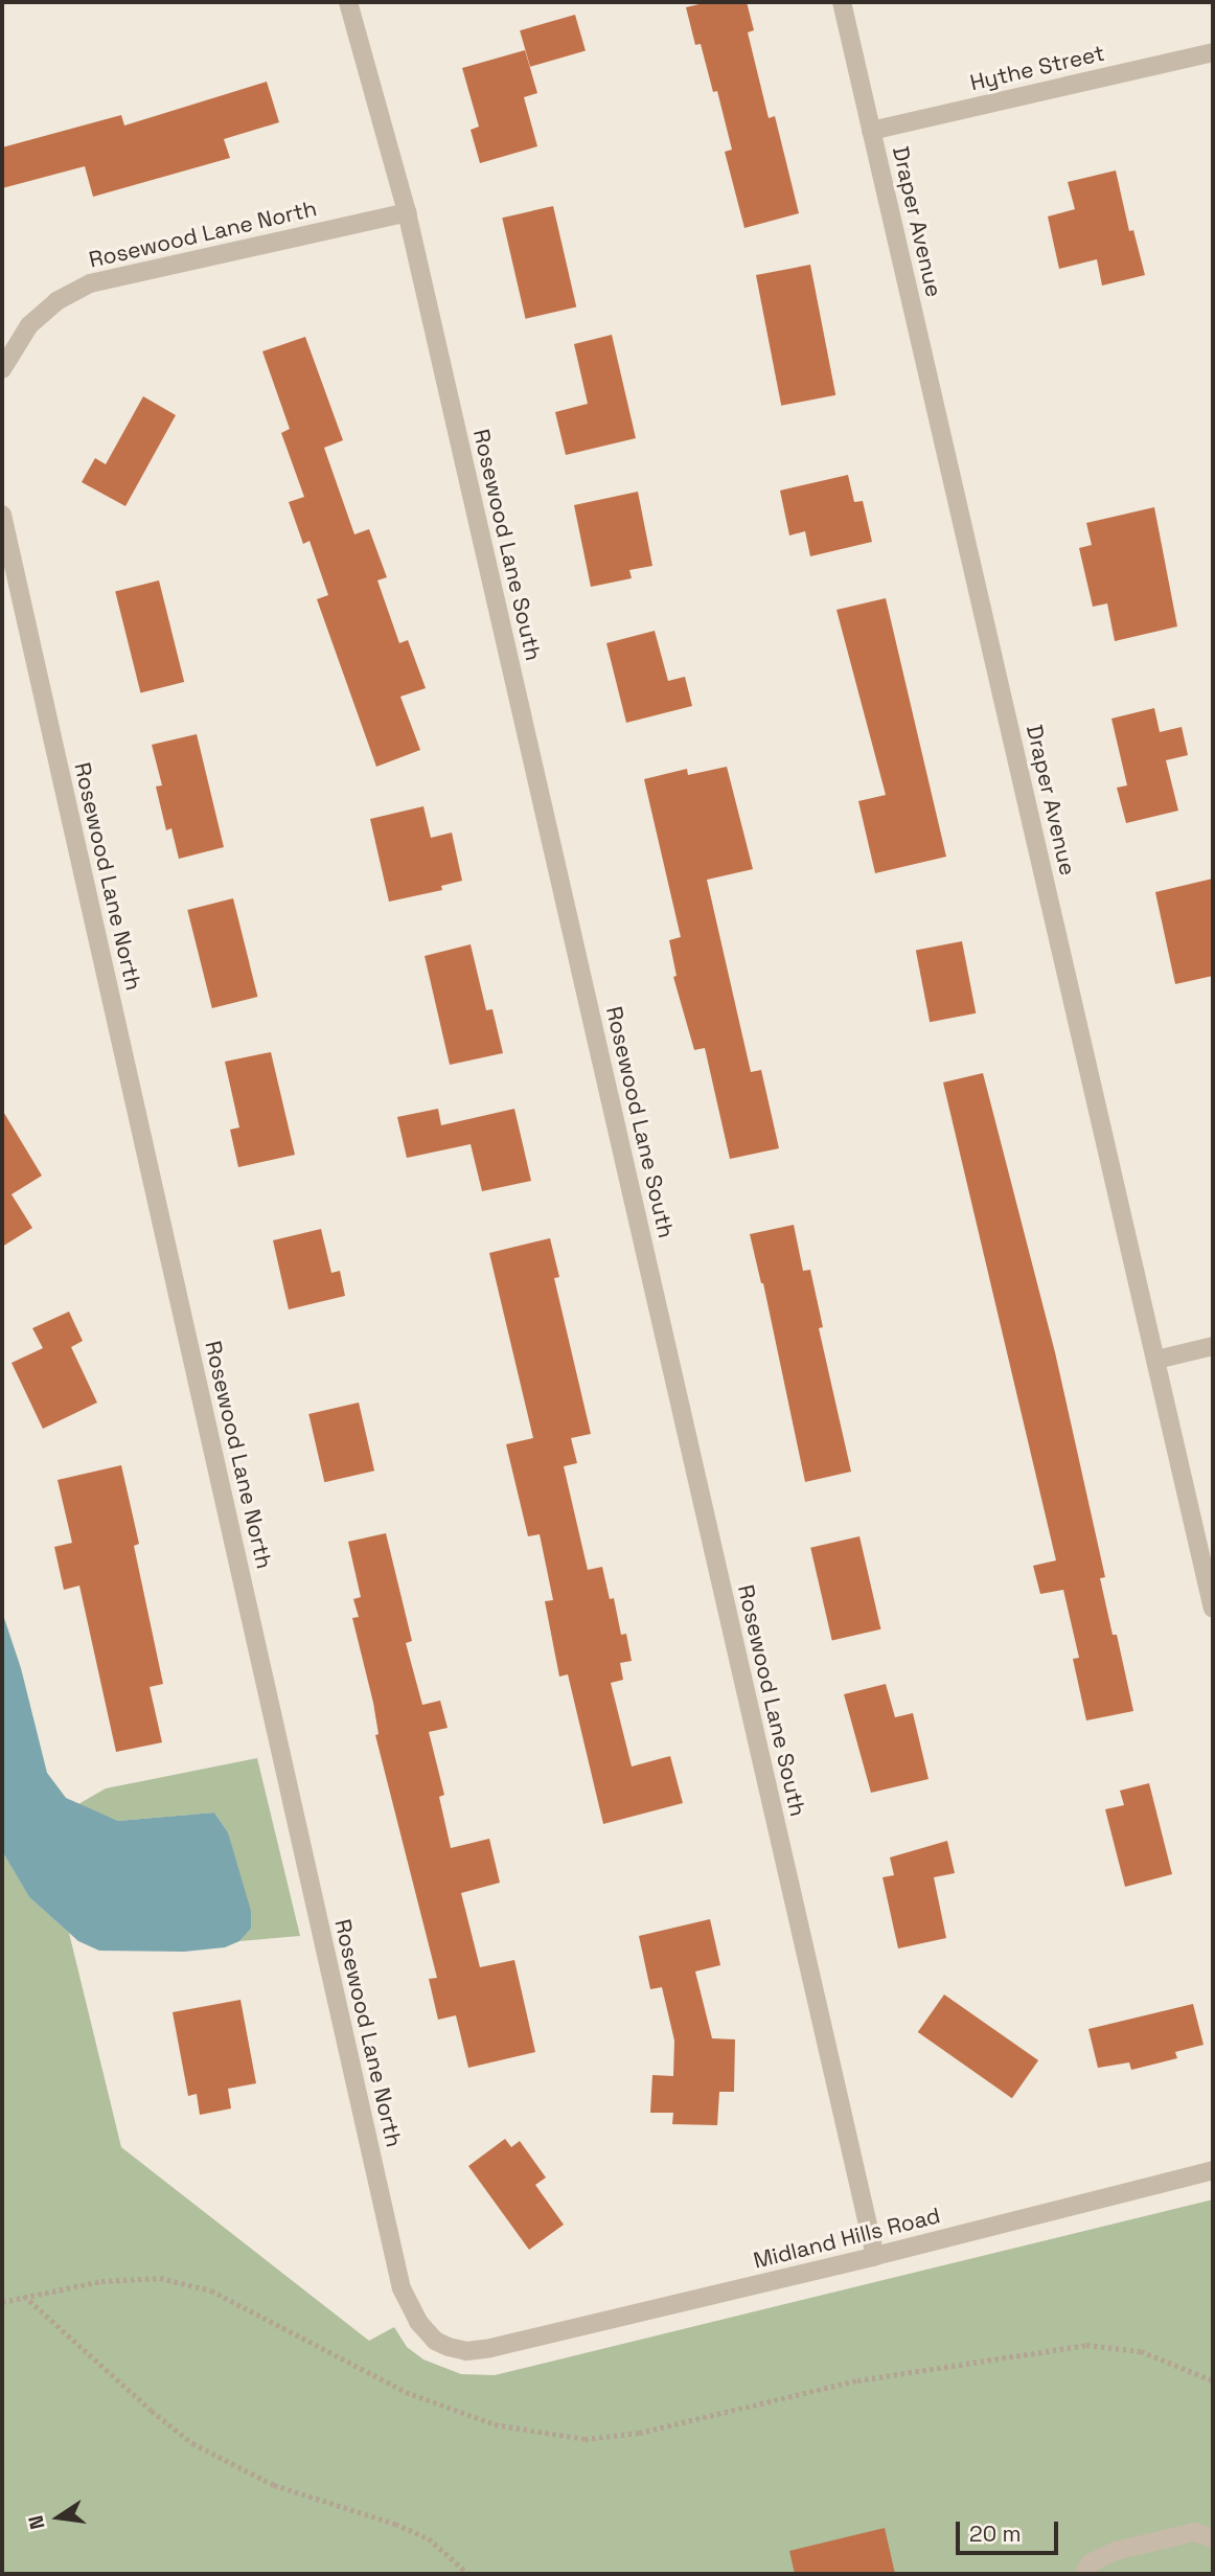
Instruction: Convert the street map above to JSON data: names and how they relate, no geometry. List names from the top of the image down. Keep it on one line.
{"streets":{"street":["Hythe Street","Draper Avenue","Rosewood Lane North","Rosewood Lane South","Midland Hills Road"]},"crossings":[["Hythe Street","Draper Avenue"],["Rosewood Lane North","Rosewood Lane South"],["Rosewood Lane North","Midland Hills Road"],["Rosewood Lane South","Midland Hills Road"]],"scale_bar":"20 m","north":"left"}
